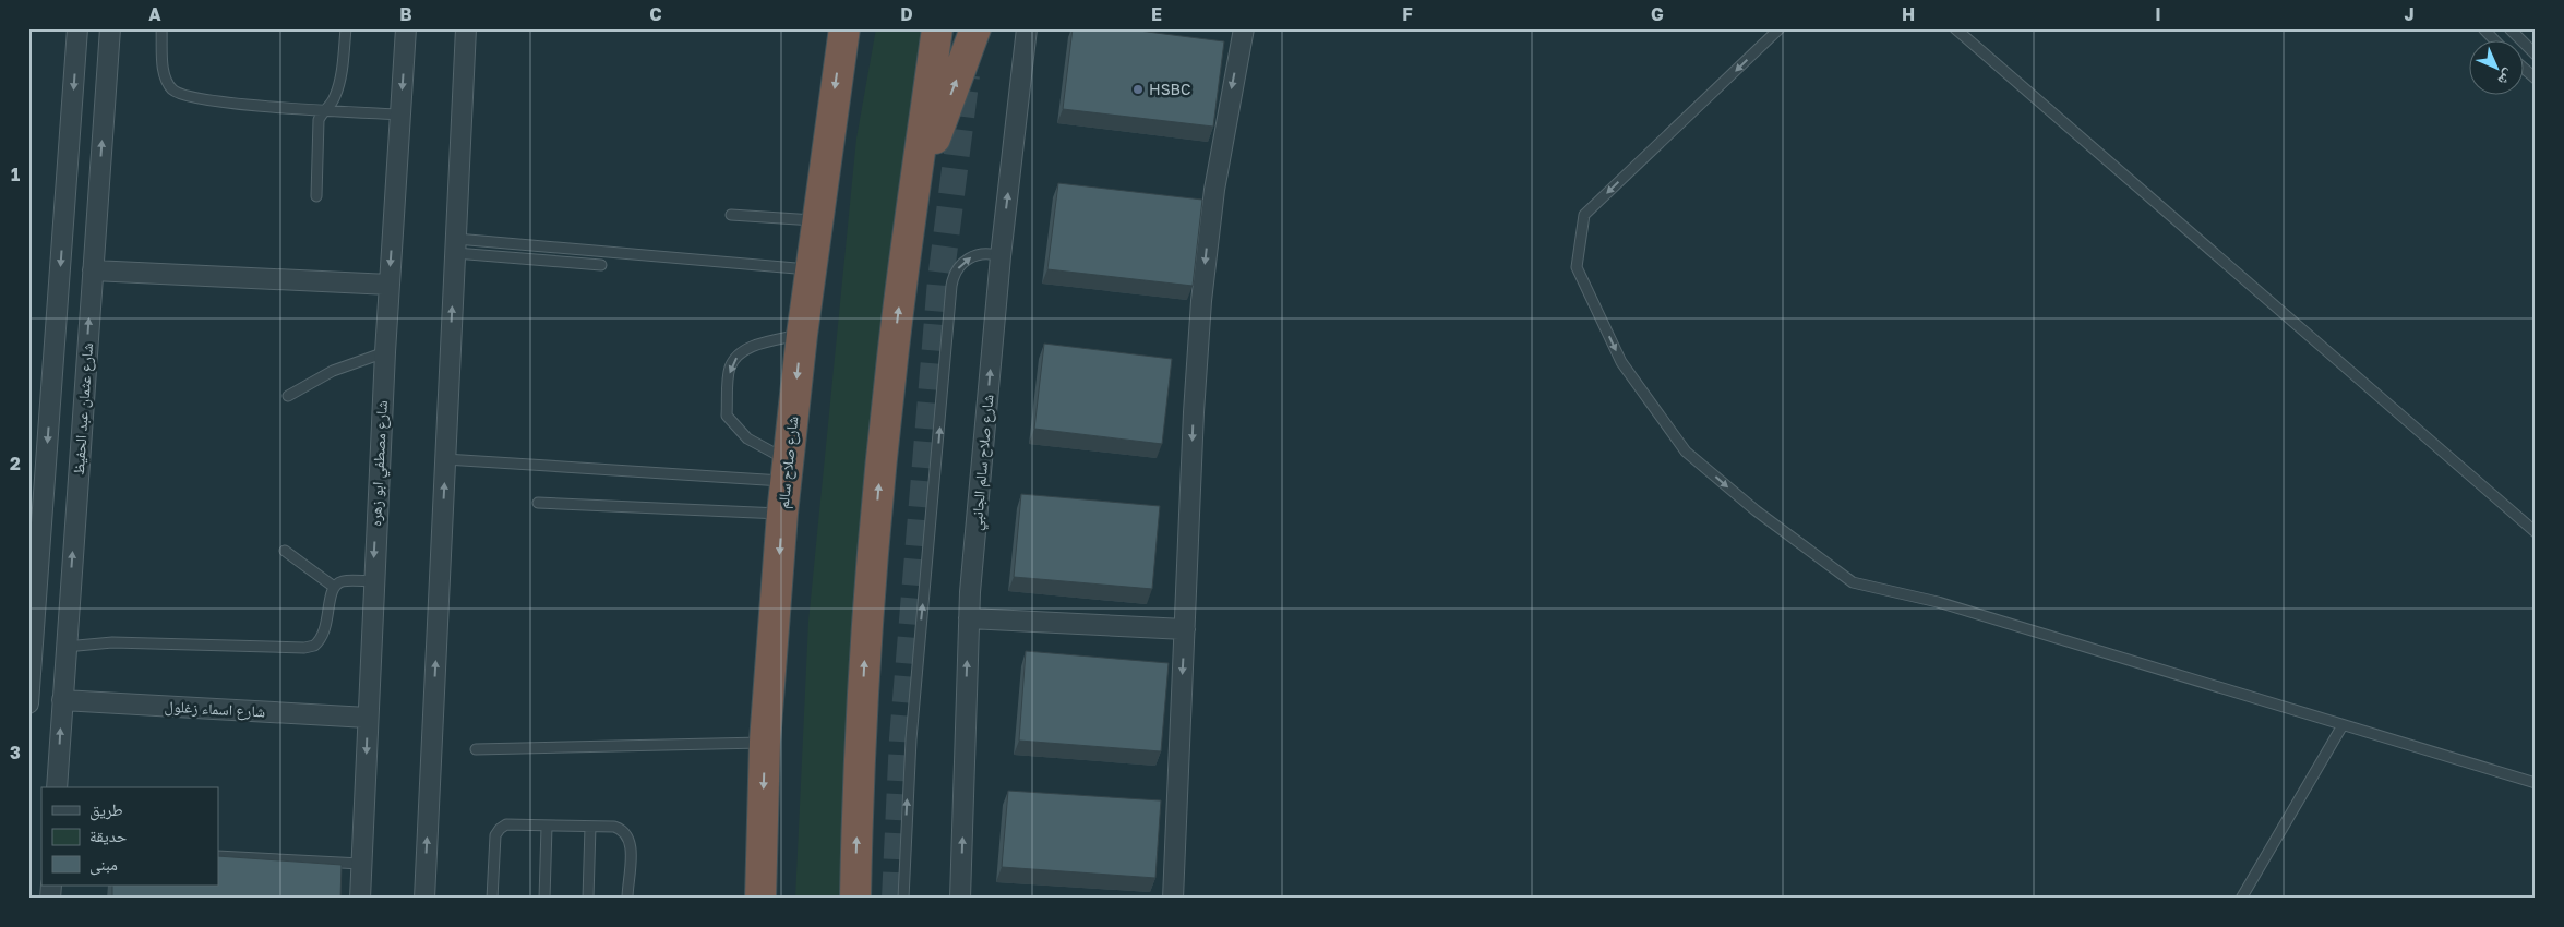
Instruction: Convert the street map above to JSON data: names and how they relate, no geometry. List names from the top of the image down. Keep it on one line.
{"streets":{"highway":["شارع صلاح سالم"],"street":["شارع عثمان عبد الحفيظ","شارع صلاح سالم الجانبي","شارع مصطفي ابو زهره","شارع اسماء زغلول"]},"crossings":[["شارع عثمان عبد الحفيظ","شارع اسماء زغلول"],["شارع مصطفي ابو زهره","شارع اسماء زغلول"]],"one_way":["شارع صلاح سالم الجانبي"],"places":["HSBC"],"legend":["طريق","حديقة","مبنى"],"north":"bottom right","grid":{"columns":["A","B","C","D","E","F","G","H","I","J"],"rows":["1","2","3"]}}
